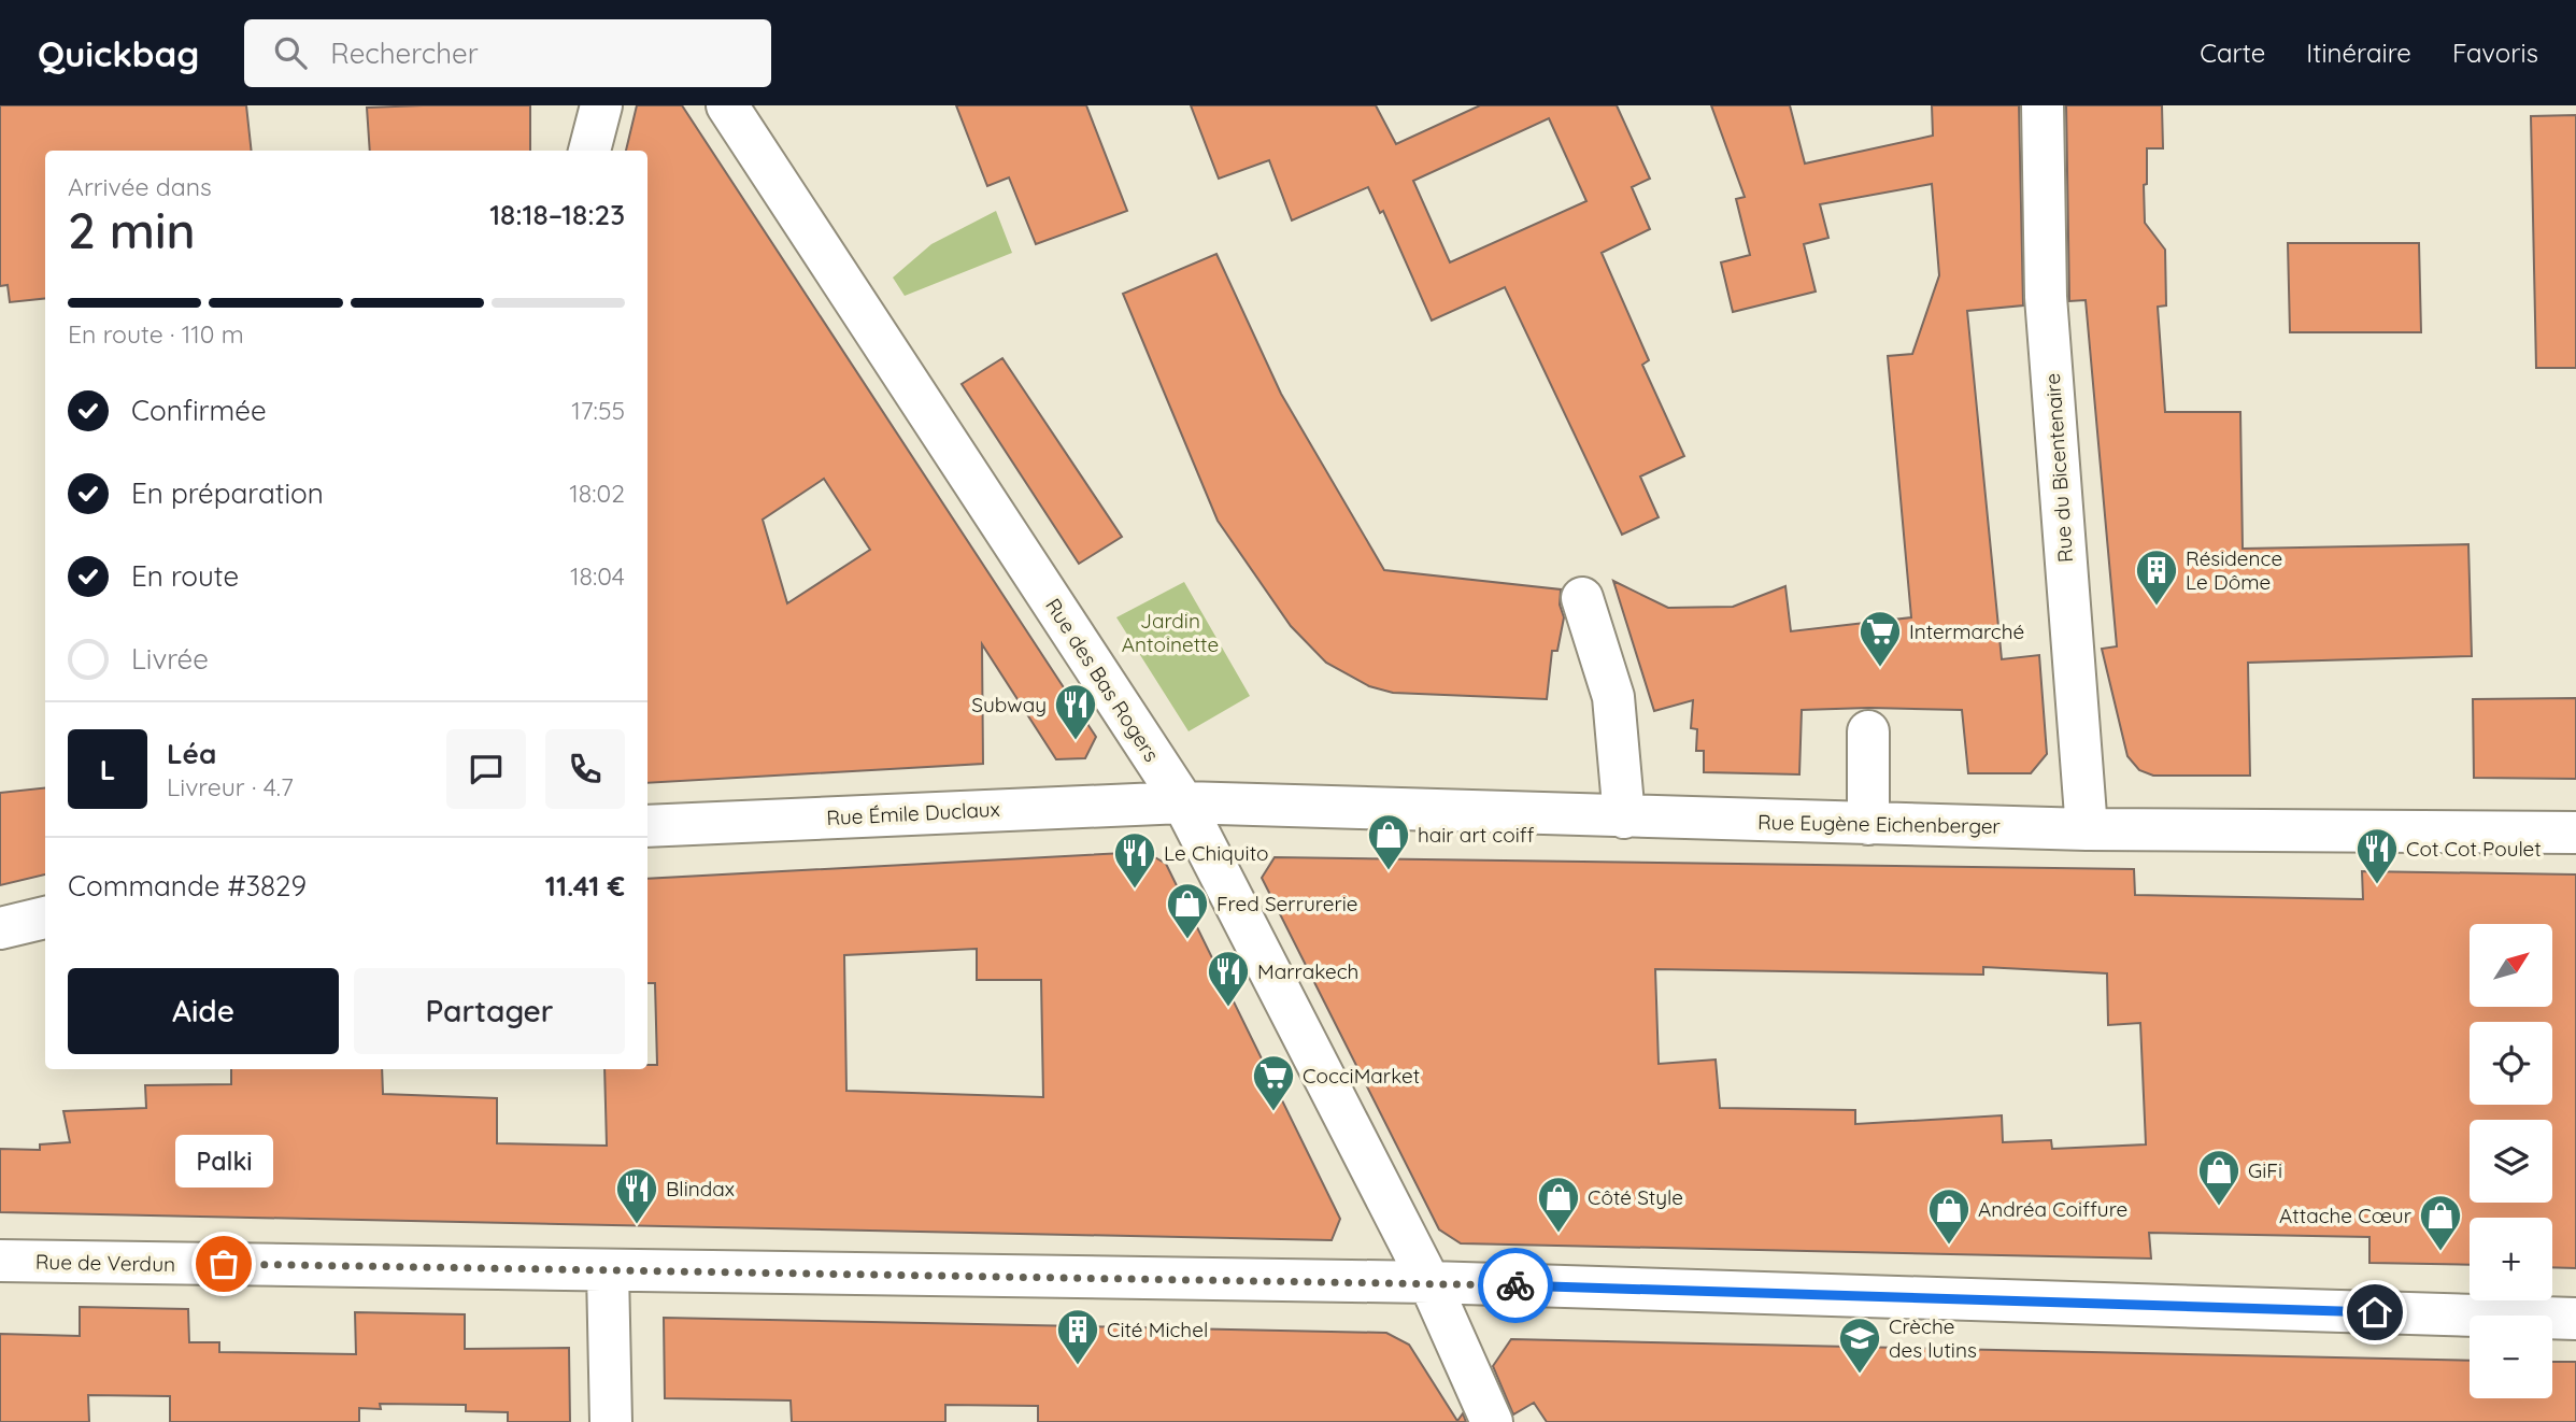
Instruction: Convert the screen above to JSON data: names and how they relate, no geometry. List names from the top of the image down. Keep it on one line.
{"streets":{"street":["Rue du Bicentenaire","Rue des Bas Rogers","Rue Émile Duclaux","Rue Eugène Eichenberger","Rue de Verdun"]},"crossings":[["Rue du Bicentenaire","Rue Eugène Eichenberger"],["Rue des Bas Rogers","Rue Émile Duclaux"],["Rue des Bas Rogers","Rue Eugène Eichenberger"],["Rue des Bas Rogers","Rue de Verdun"],["Rue Émile Duclaux","Rue Eugène Eichenberger"]],"parks":["Jardin Antoinette"],"places":{"building":["Résidence Le Dôme","Cité Michel"],"supermarket":["Intermarché","CocciMarket"],"restaurant":["Subway","Cot Cot Poulet","Le Chiquito","Marrakech","Blindax"],"shop":["hair art coiff","Fred Serrurerie","GiFi","Côté Style","Andréa Coiffure","Attache Cœur"],"other":["Palki"],"school or university":["Crèche des lutins"]},"north":"top right","page":{"header":"Quickbag","search":"Rechercher","nav":["Carte","Itinéraire","Favoris"],"heading":["2 min","Arrivée dans","18:18–18:23"],"panel":["Léa","Livreur · 4.7","Commande #3829","11.41 €"],"bar":"En route · 110 m","list":[["Confirmée","17:55"],["En préparation","18:02"],["En route","18:04"],"Livrée"],"round":"L","map_buttons":["+","−"],"buttons":["Aide","Partager"],"bubble":"Palki"}}
